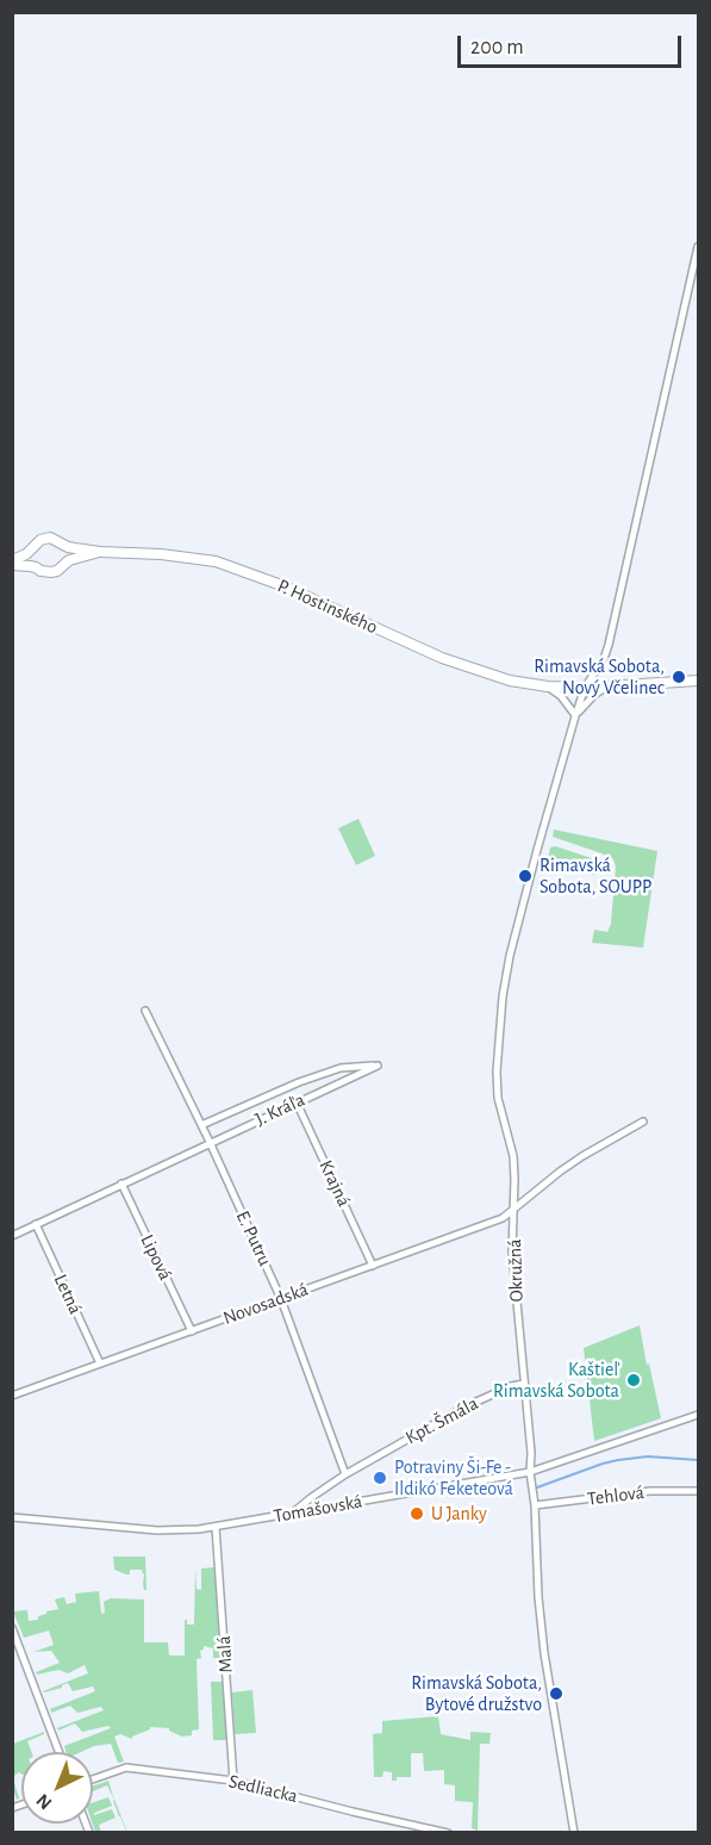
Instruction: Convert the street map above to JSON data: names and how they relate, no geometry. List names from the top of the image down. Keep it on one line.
{"streets":{"street":["P. Hostinského","J. Kráľa","Krajná","E. Putru","Lipová","Okružná","Letná","Novosadská","Kpt. Šmála","Tehlová","Tomašovská","Malá","Sedliacka"]},"crossings":[["P. Hostinského","Okružná"],["J. Kráľa","Krajná"],["J. Kráľa","E. Putru"],["J. Kráľa","Lipová"],["J. Kráľa","Letná"],["Krajná","Novosadská"],["E. Putru","Novosadská"],["E. Putru","Kpt. Šmála"],["Lipová","Novosadská"],["Okružná","Novosadská"],["Okružná","Kpt. Šmála"],["Okružná","Tehlová"],["Okružná","Tomašovská"],["Letná","Novosadská"],["Kpt. Šmála","Tomašovská"],["Tomašovská","Malá"],["Malá","Sedliacka"]],"places":["Rimavská Sobota, Nový Včelinec","Rimavská Sobota, SOUPP","Kaštieľ Rimavská Sobota","Potraviny Ši-Fe - Ildikó Feketeová","U Janky","Rimavská Sobota, Bytové družstvo"],"scale_bar":"200 m","north":"bottom left"}
